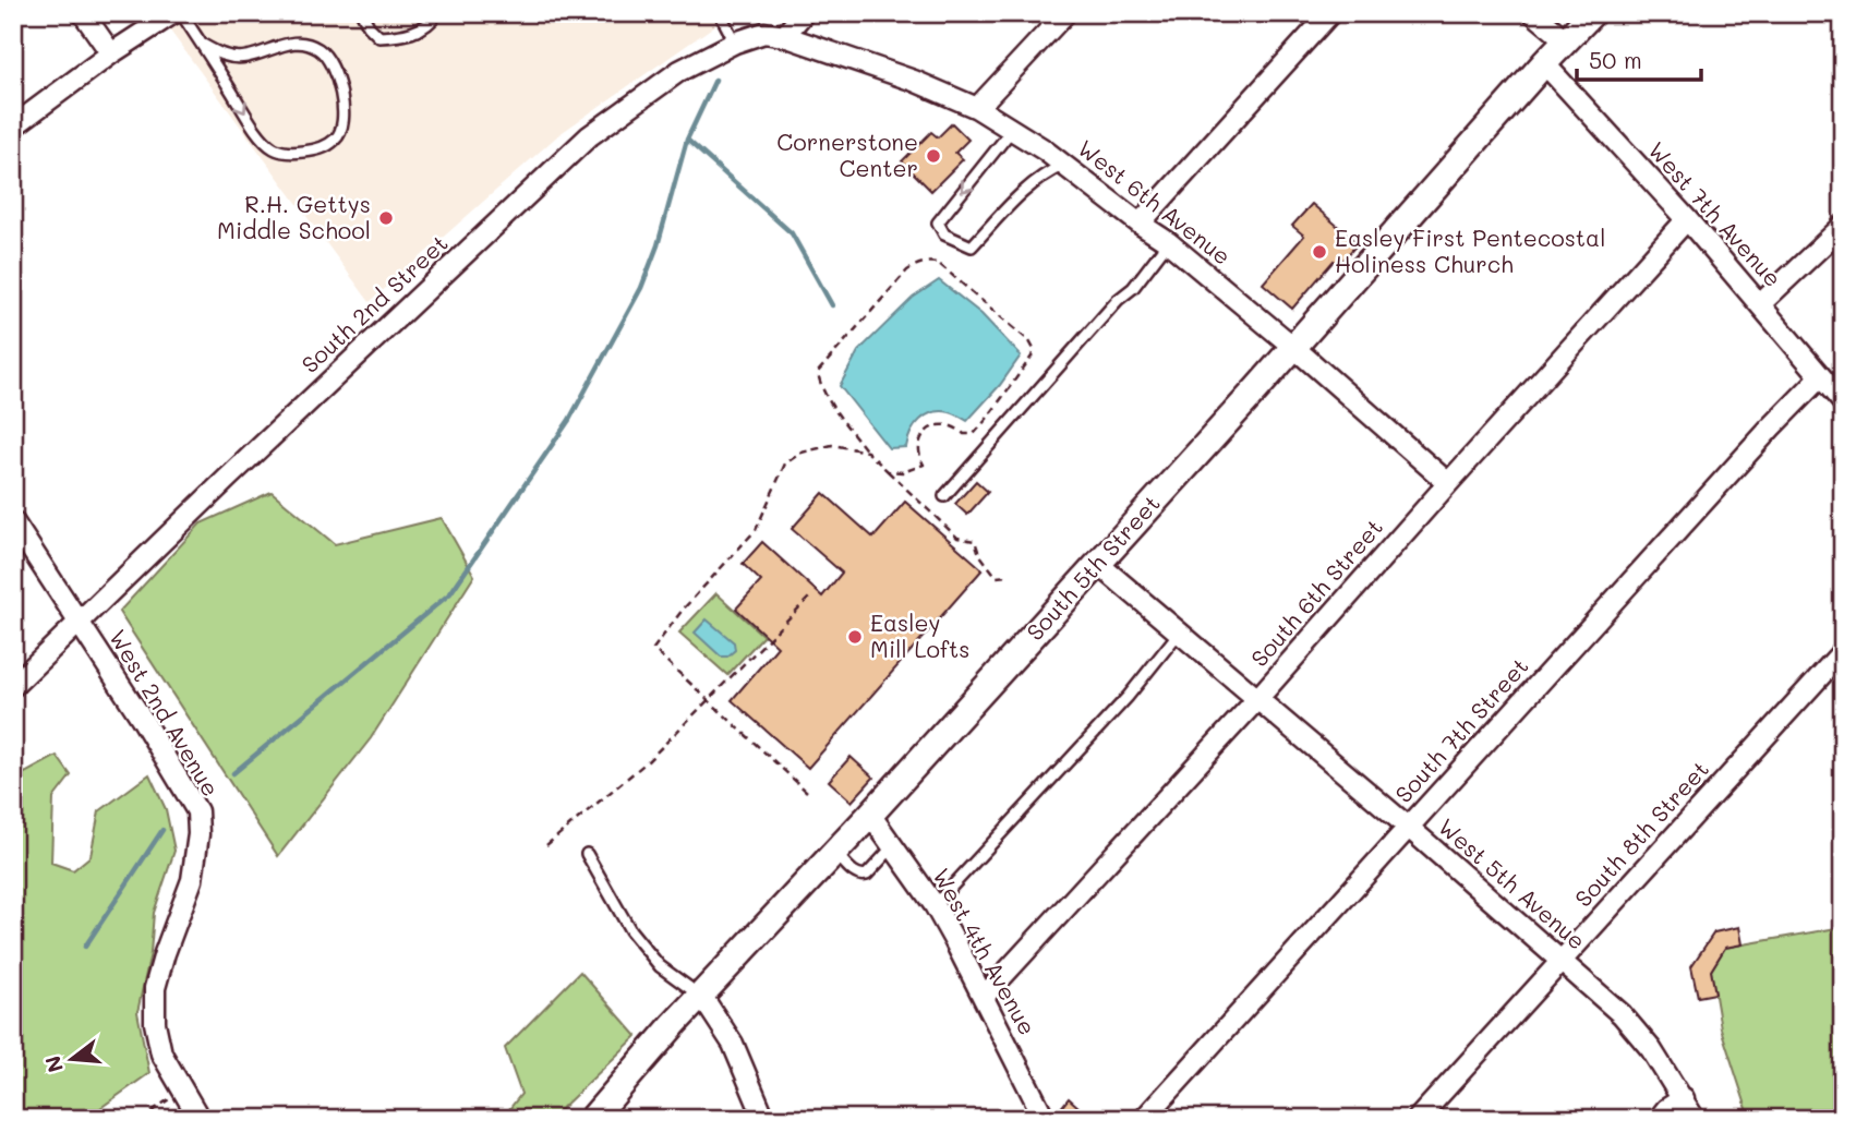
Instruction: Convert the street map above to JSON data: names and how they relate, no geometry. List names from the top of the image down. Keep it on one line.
{"streets":{"street":["West 6th Avenue","West 7th Avenue","South 2nd Street","South 5th Street","South 6th Street","West 2nd Avenue","South 7th Street","South 8th Street","West 5th Avenue","West 4th Avenue"]},"crossings":[["West 6th Avenue","South 2nd Street"],["West 6th Avenue","South 5th Street"],["West 6th Avenue","South 6th Street"],["West 7th Avenue","South 5th Street"],["West 7th Avenue","South 6th Street"],["West 7th Avenue","South 7th Street"],["South 2nd Street","West 2nd Avenue"],["South 5th Street","West 5th Avenue"],["South 5th Street","West 4th Avenue"],["South 6th Street","West 5th Avenue"],["South 6th Street","West 4th Avenue"],["South 7th Street","West 5th Avenue"],["South 8th Street","West 5th Avenue"]],"places":["Cornerstone Center","R.H. Gettys Middle School","Easley First Pentecostal Holiness Church","Easley Mill Lofts"],"scale_bar":"50 m","north":"left"}
